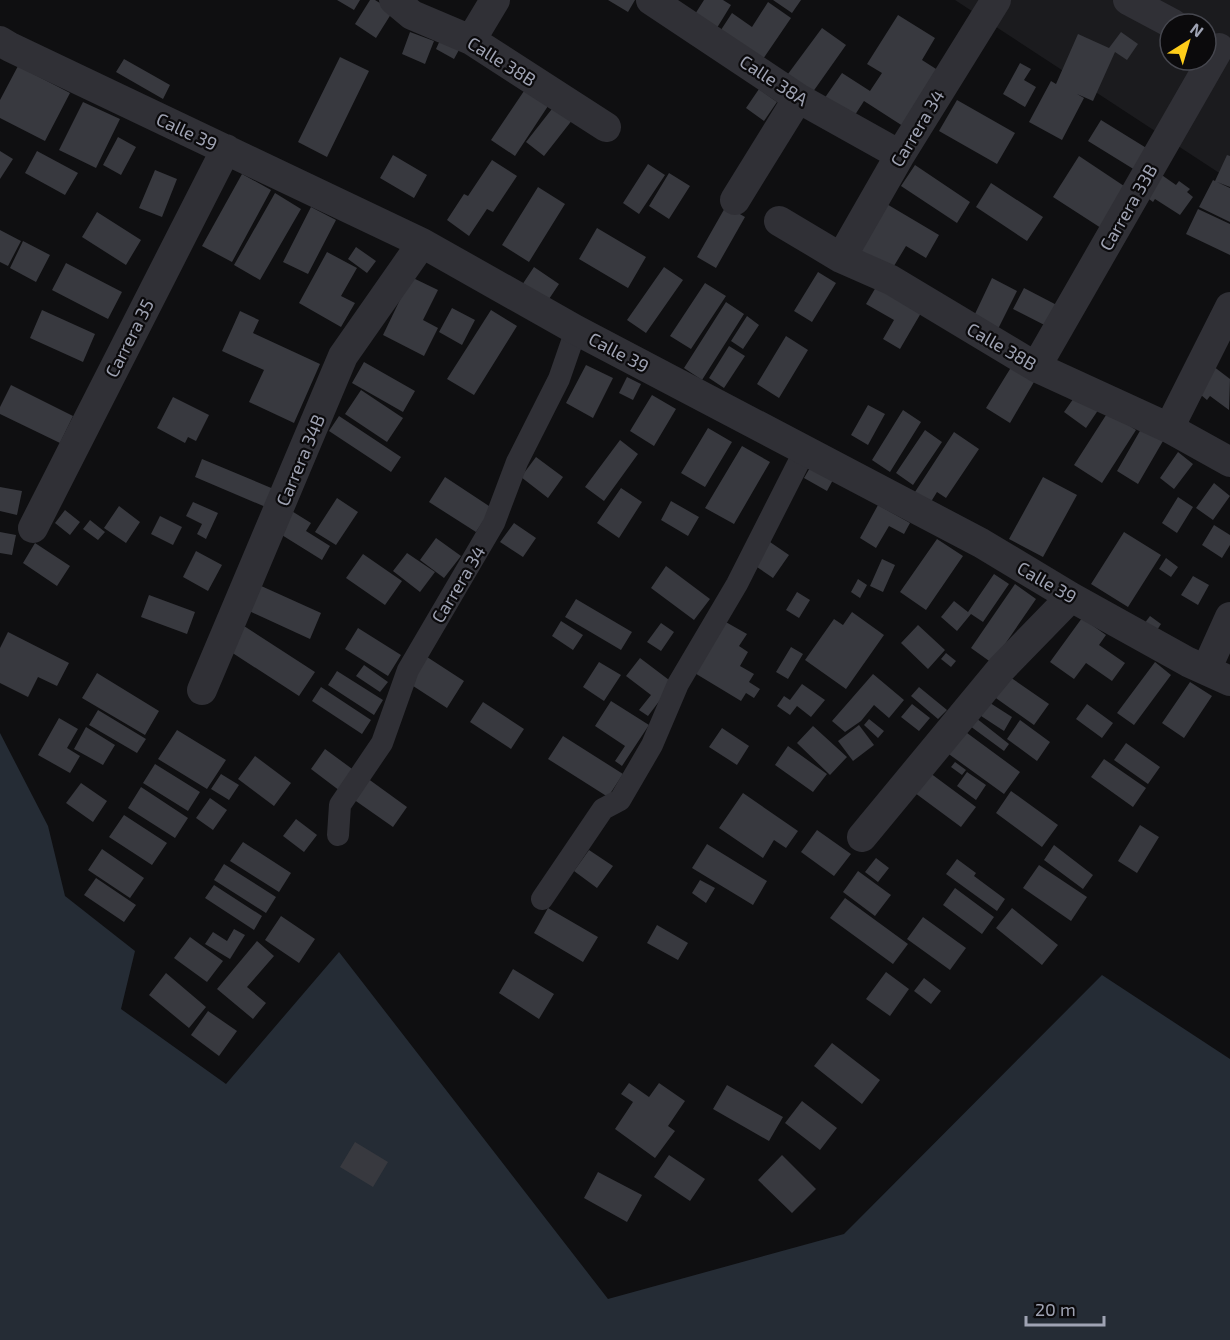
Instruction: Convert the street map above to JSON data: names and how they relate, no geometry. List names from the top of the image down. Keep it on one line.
{"streets":{"street":["Calle 38B","Calle 38A","Carrera 34","Calle 39","Carrera 33B","Carrera 35","Carrera 34B"]},"crossings":[["Calle 38B","Carrera 34"],["Calle 38B","Carrera 33B"],["Calle 38A","Carrera 34"],["Carrera 34","Calle 39"],["Calle 39","Carrera 35"],["Calle 39","Carrera 34B"]],"scale_bar":"20 m","north":"top right"}
